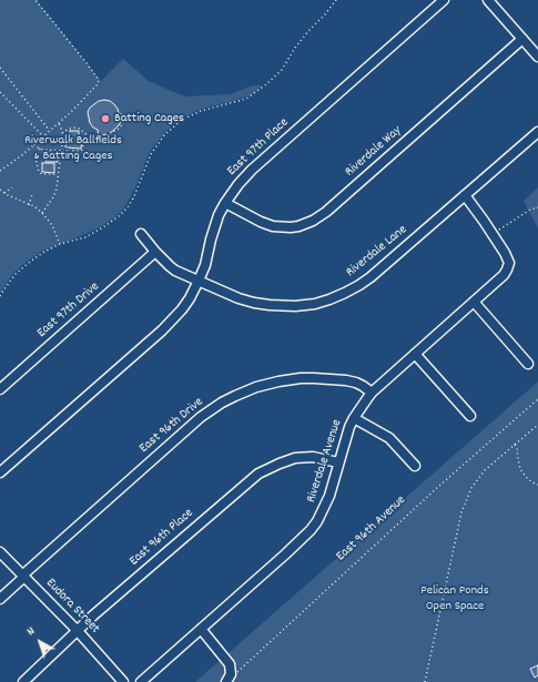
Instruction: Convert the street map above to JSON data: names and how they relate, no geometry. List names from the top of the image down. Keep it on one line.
{"streets":{"street":["East 97th Place","Riverdale Way","Riverdale Lane","East 97th Drive","East 96th Drive","Riverdale Avenue","East 96th Place","Eudora Street"],"path":["East 96th Avenue"]},"crossings":[["East 97th Place","Riverdale Way"],["East 97th Place","Riverdale Lane"],["Riverdale Lane","East 97th Drive"],["Riverdale Lane","Riverdale Avenue"],["East 96th Drive","Riverdale Avenue"],["East 96th Drive","Eudora Street"],["Riverdale Avenue","East 96th Place"],["East 96th Place","Eudora Street"]],"parks":["Riverwalk Ballfields & Batting Cages","Pelican Ponds Open Space"],"places":["Batting Cages"],"north":"top left"}
